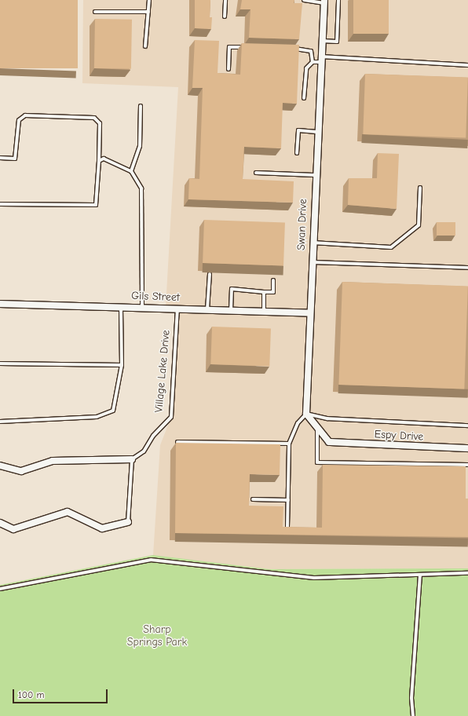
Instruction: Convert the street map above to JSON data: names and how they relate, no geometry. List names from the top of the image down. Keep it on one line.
{"streets":{"street":["Swan Drive","Gils Street","Espy Drive"],"lane":["Village Lake Drive"]},"crossings":[["Swan Drive","Gils Street"],["Gils Street","Village Lake Drive"]],"parks":["Sharp Springs Park"],"scale_bar":"100 m"}
